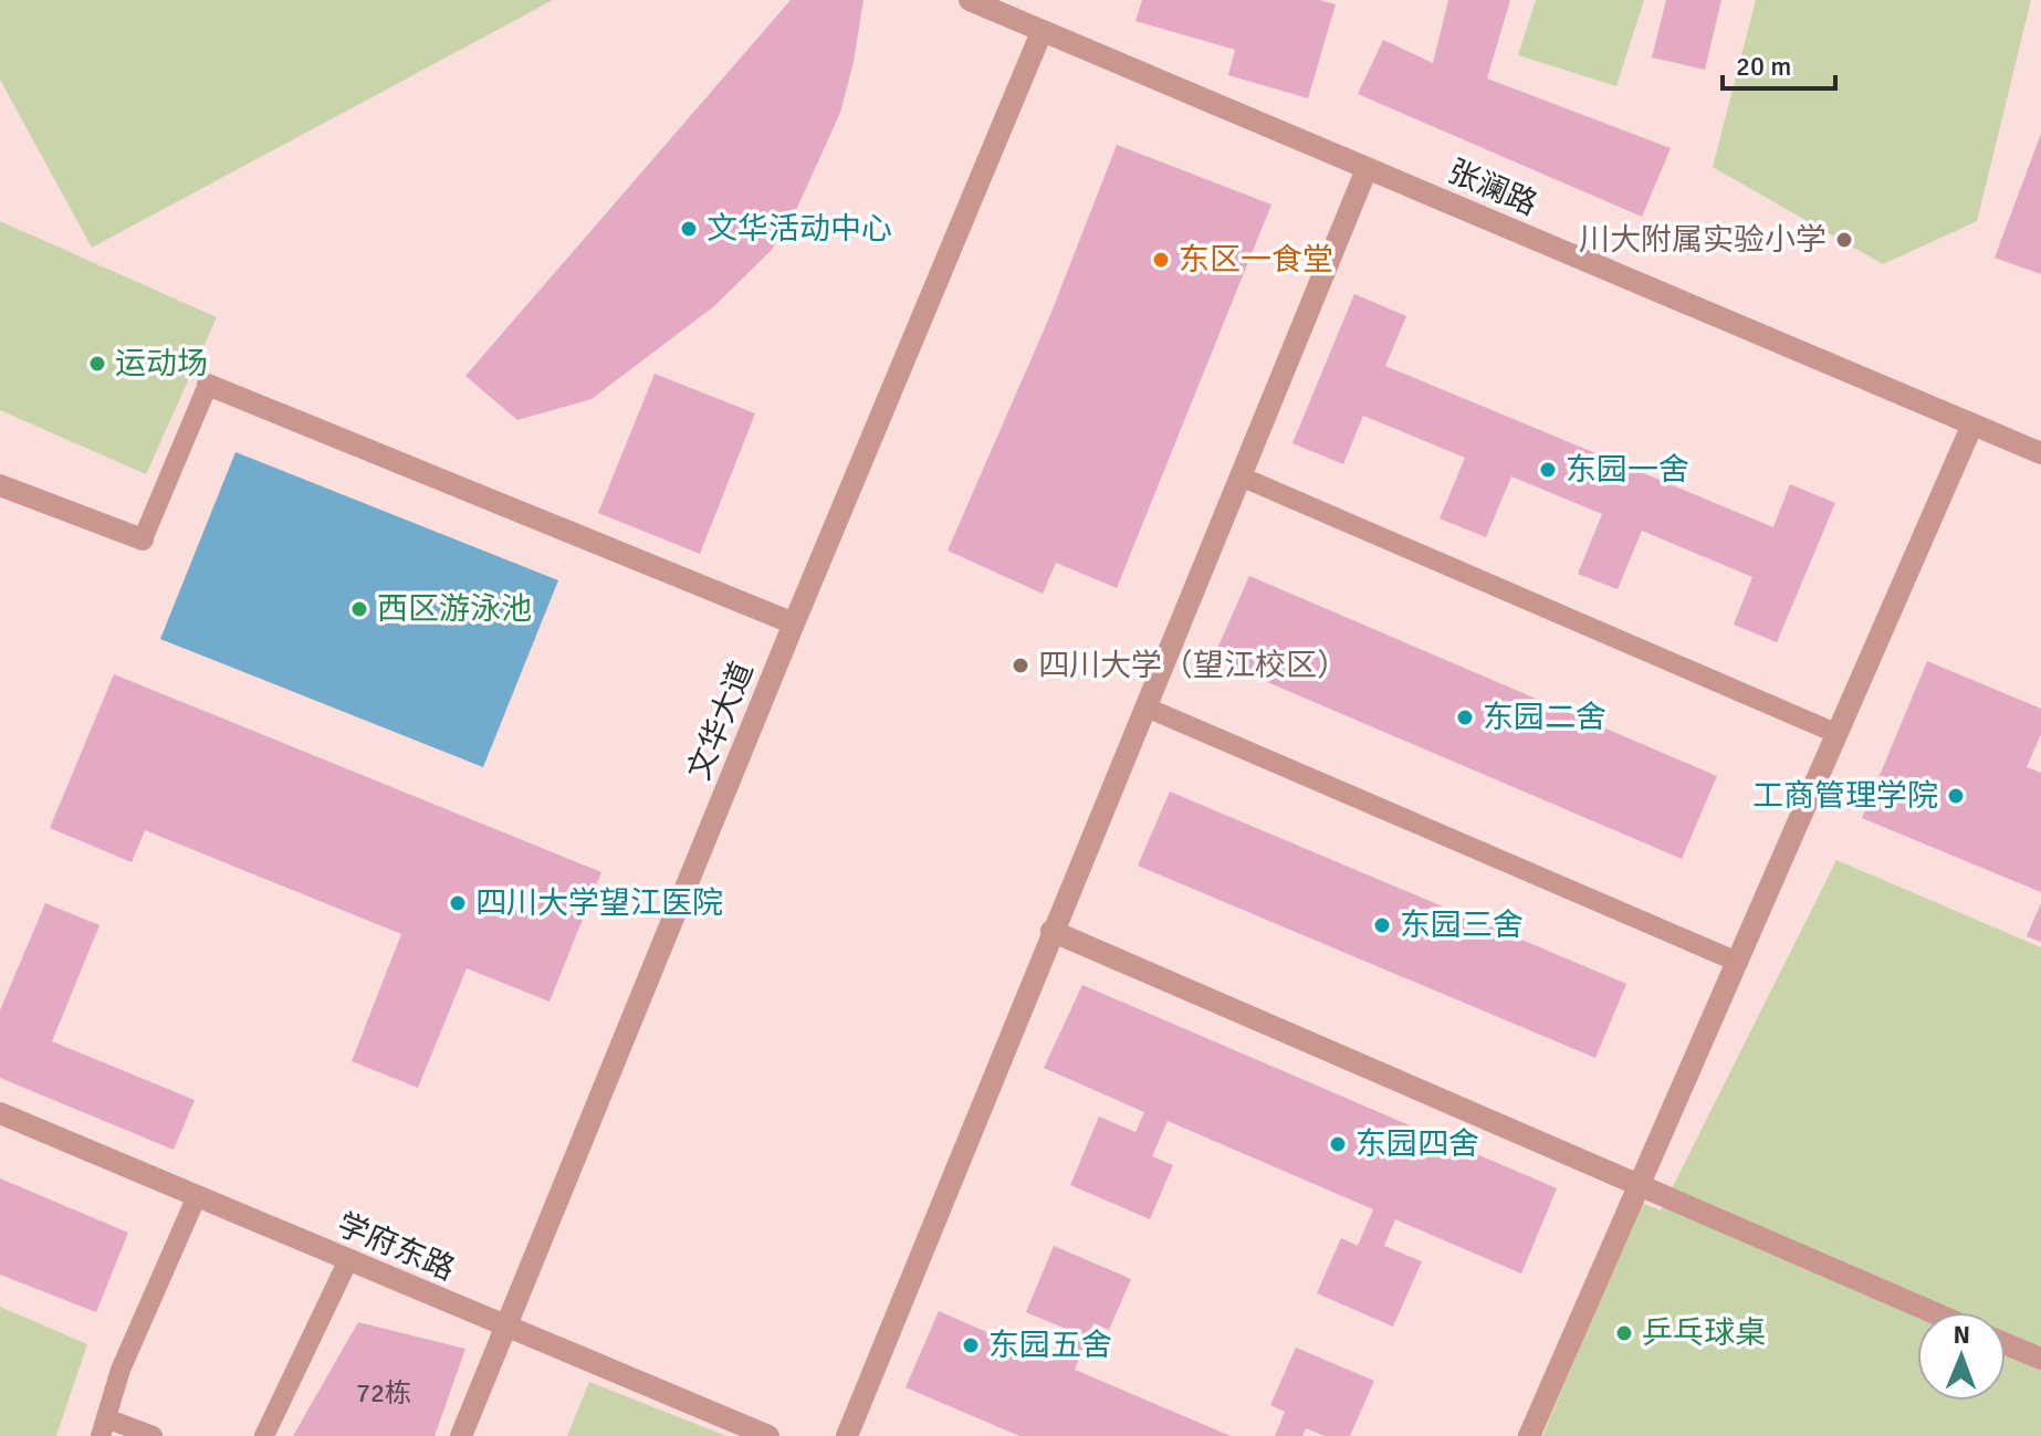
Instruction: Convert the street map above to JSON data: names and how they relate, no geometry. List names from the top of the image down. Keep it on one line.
{"streets":{"street":["张澜路","文华大道","学府东路"]},"crossings":[["张澜路","文华大道"],["文华大道","学府东路"]],"places":["文华活动中心","川大附属实验小学","东区一食堂","运动场","东园一舍","西区游泳池","四川大学（望江校区）","东园二舍","工商管理学院","四川大学望江医院","东园三舍","东园四舍","乒乓球桌","东园五舍"],"house_numbers":["72栋"],"scale_bar":"20 m","north":"top"}
